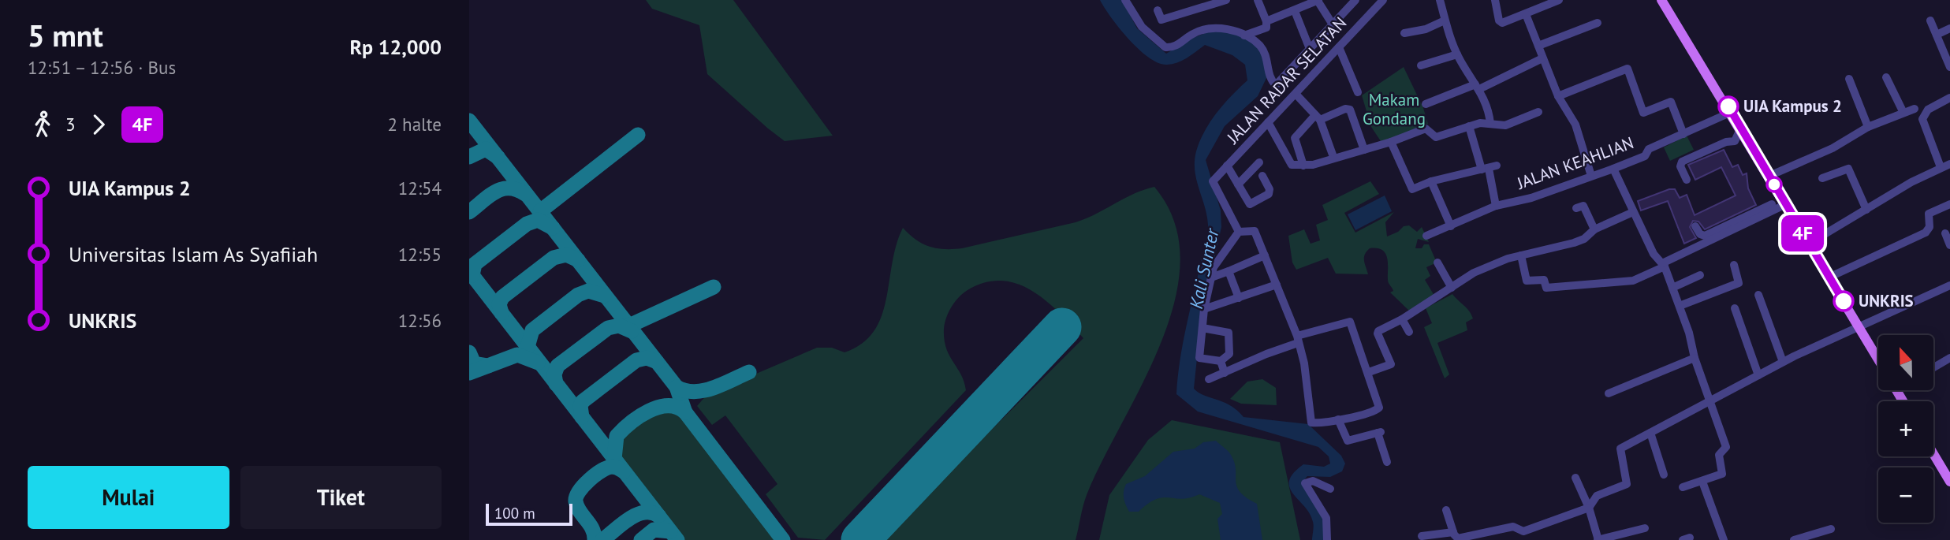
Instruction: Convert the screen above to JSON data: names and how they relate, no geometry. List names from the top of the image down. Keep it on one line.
{"streets":{"street":["JALAN RADAR SELATAN","JALAN KEAHLIAN"]},"water":["Kali Sunter"],"parks":["Makam Gondang"],"places":["UIA Kampus 2","UNKRIS"],"lines":["bus line 4F"],"scale_bar":"100 m","north":"top","page":{"heading":["5 mnt","12:51 – 12:56 · Bus","Rp 12,000"],"on_map":"4F","legs":["3","4F","2 halte"],"list":[{"name":"UIA Kampus 2","value":"12:54"},{"name":"Universitas Islam As Syafiiah","value":"12:55"},{"name":"UNKRIS","value":"12:56"}],"map_buttons":["+","−"],"buttons":["Mulai","Tiket"],"scale":"100 m"}}
